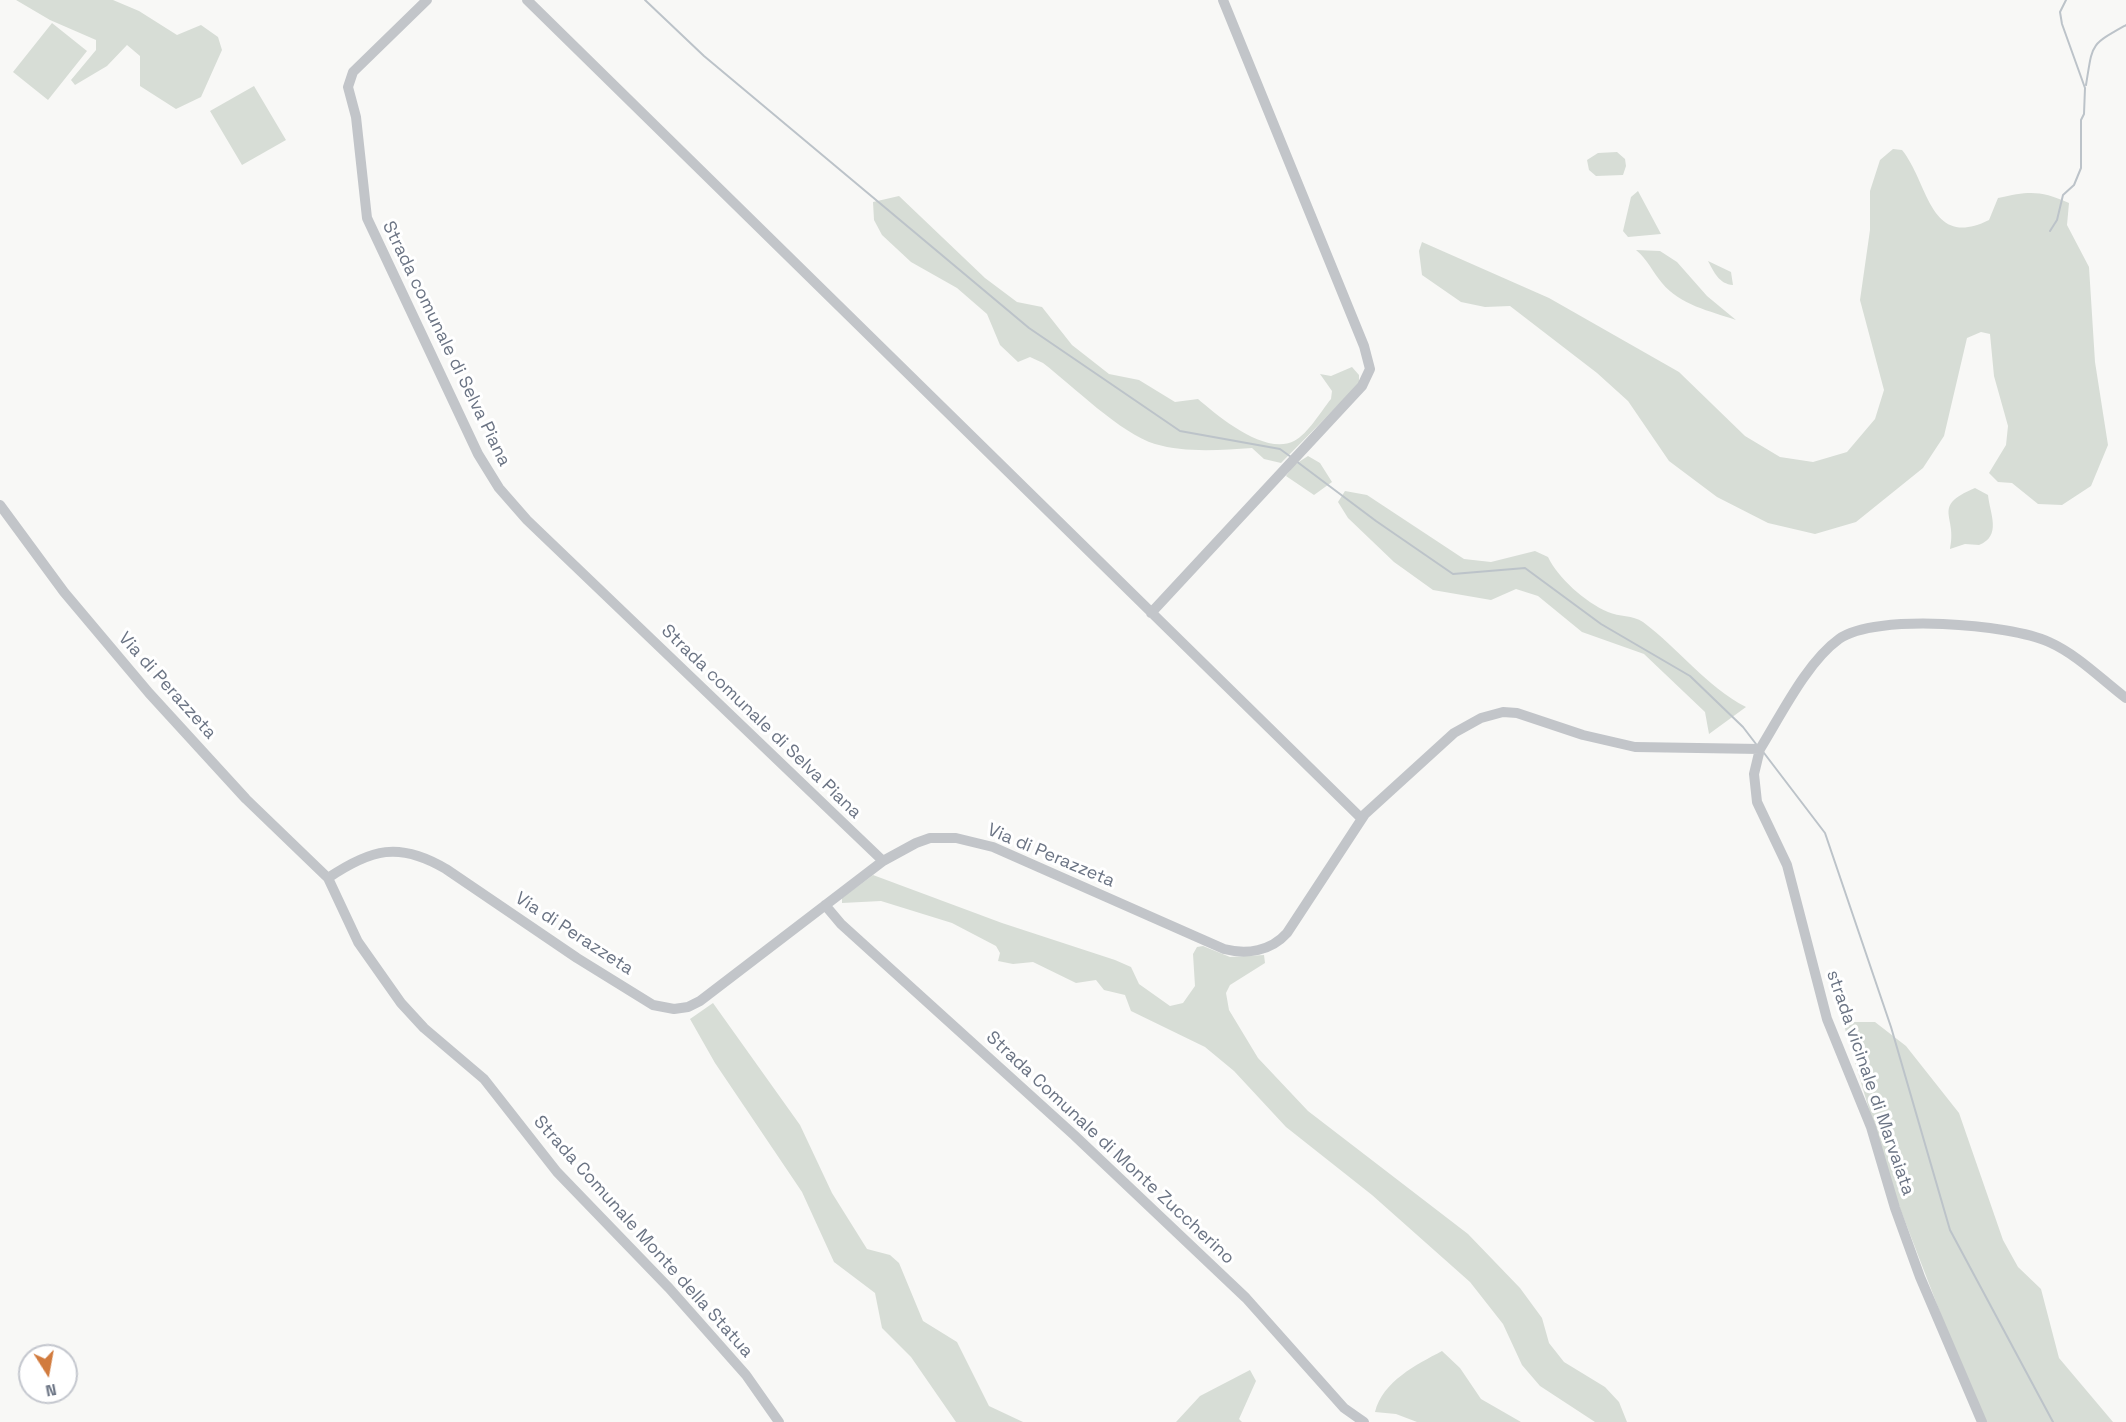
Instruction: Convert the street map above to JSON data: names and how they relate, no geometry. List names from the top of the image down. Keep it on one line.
{"streets":{"street":["Strada comunale di Selva Piana","Via di Perazzeta","strada vicinale di Marvaiata","Strada Comunale di Monte Zuccherino","Strada Comunale Monte della Statua"]},"crossings":[["Strada comunale di Selva Piana","Via di Perazzeta"],["Via di Perazzeta","strada vicinale di Marvaiata"],["Via di Perazzeta","Strada Comunale di Monte Zuccherino"],["Via di Perazzeta","Strada Comunale Monte della Statua"]],"north":"bottom"}
